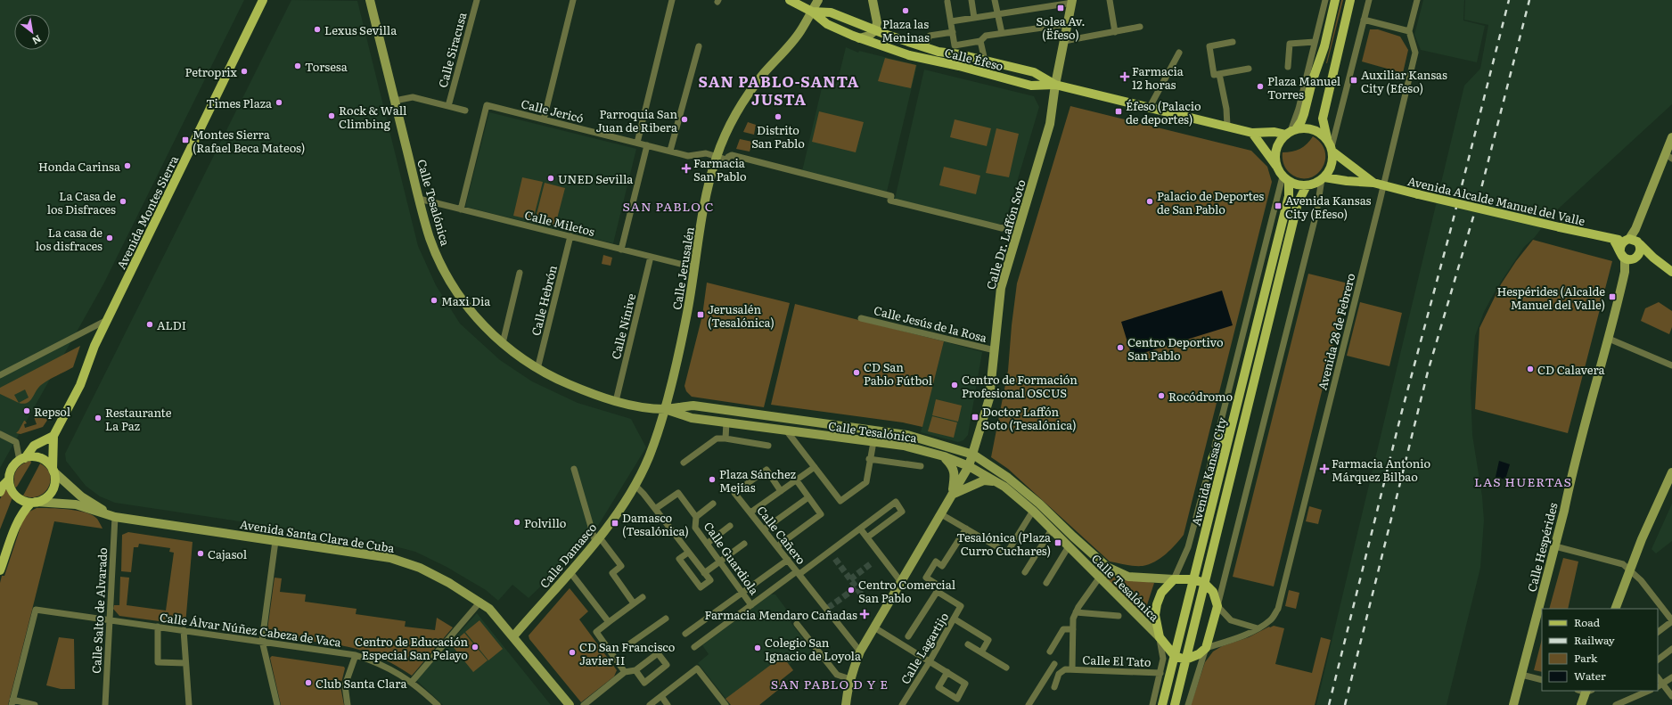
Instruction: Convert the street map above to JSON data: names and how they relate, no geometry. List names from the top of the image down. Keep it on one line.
{"streets":{"main road":["Calle Éfeso","Avenida Alcalde Manuel del Valle","Avenida Montes Sierra","Avenida Kansas City"],"street":["Calle Siracusa","Calle Jericó","Calle Tesalónica","Calle Miletos","Calle Dr. Laffón Soto","Calle Jerusalén","Calle Hebrón","Calle Jesús de la Rosa","Calle Nínive","Avenida 28 de Febrero","Calle Cañero","Avenida Santa Clara de Cuba","Calle Hespérides","Calle Damasco","Calle Guardiola","Calle Salto de Alvarado","Calle Álvar Núñez Cabeza de Vaca","Calle Lagartijo","Calle El Tato"]},"crossings":[["Calle Éfeso","Avenida Alcalde Manuel del Valle"],["Calle Éfeso","Calle Dr. Laffón Soto"],["Calle Éfeso","Calle Jerusalén"],["Calle Éfeso","Avenida Kansas City"],["Calle Jericó","Calle Miletos"],["Calle Jericó","Calle Dr. Laffón Soto"],["Calle Jericó","Calle Jerusalén"],["Avenida Alcalde Manuel del Valle","Avenida 28 de Febrero"],["Avenida Alcalde Manuel del Valle","Avenida Kansas City"],["Avenida Alcalde Manuel del Valle","Calle Hespérides"],["Calle Tesalónica","Calle Miletos"],["Calle Tesalónica","Calle Dr. Laffón Soto"],["Calle Tesalónica","Calle Jerusalén"],["Calle Tesalónica","Calle Hebrón"],["Calle Tesalónica","Calle Nínive"],["Calle Tesalónica","Avenida Kansas City"],["Calle Tesalónica","Calle El Tato"],["Avenida Montes Sierra","Avenida Santa Clara de Cuba"],["Calle Miletos","Calle Jerusalén"],["Calle Miletos","Calle Hebrón"],["Calle Miletos","Calle Nínive"],["Calle Dr. Laffón Soto","Calle Jesús de la Rosa"],["Calle Dr. Laffón Soto","Calle Cañero"],["Calle Jerusalén","Calle Damasco"],["Avenida Santa Clara de Cuba","Calle Damasco"],["Avenida Santa Clara de Cuba","Calle Salto de Alvarado"],["Calle Salto de Alvarado","Calle Álvar Núñez Cabeza de Vaca"]],"districts":["SAN PABLO-SANTA JUSTA","SAN PABLO C","LAS HUERTAS","SAN PABLO D Y E"],"places":{"transit":["Solea Av. (Ëfeso)","Auxiliar Kansas City (Efeso)","Éfeso (Palacio de deportes)","Montes Sierra (Rafael Beca Mateos)","Avenida Kansas City (Efeso)","Hespérides (Alcalde Manuel del Valle)","Jerusalén (Tesalónica)","Doctor Laffón Soto (Tesalónica)","Damasco (Tesalónica)","Tesalónica (Plaza Curro Cuchares)"],"other":["Plaza las Meninas","Lexus Sevilla","Torsesa","Petroprix","Plaza Manuel Torres","Times Plaza","Rock & Wall Climbing","Distrito San Pablo","Parroquia San Juan de Ribera","Honda Carinsa","UNED Sevilla","La Casa de los Disfraces","Palacio de Deportes de San Pablo","La casa de los disfraces","Maxi Dia","ALDI","Centro Deportivo San Pablo","CD Calavera","CD San Pablo Fútbol","Centro de Formación Profesional OSCUS","Rocódromo","Repsol","Restaurante La Paz","Plaza Sánchez Mejías","Polvillo","Cajasol","Centro Comercial San Pablo","Centro de Educación Especial San Pelayo","Colegio San Ignacio de Loyola","CD San Francisco Javier II","Club Santa Clara"],"health":["Farmacia 12 horas","Farmacia San Pablo","Farmacia Antonio Márquez Bilbao","Farmacia Mendaro Cañadas"]},"legend":["Road","Railway","Park","Water"],"north":"bottom right"}
